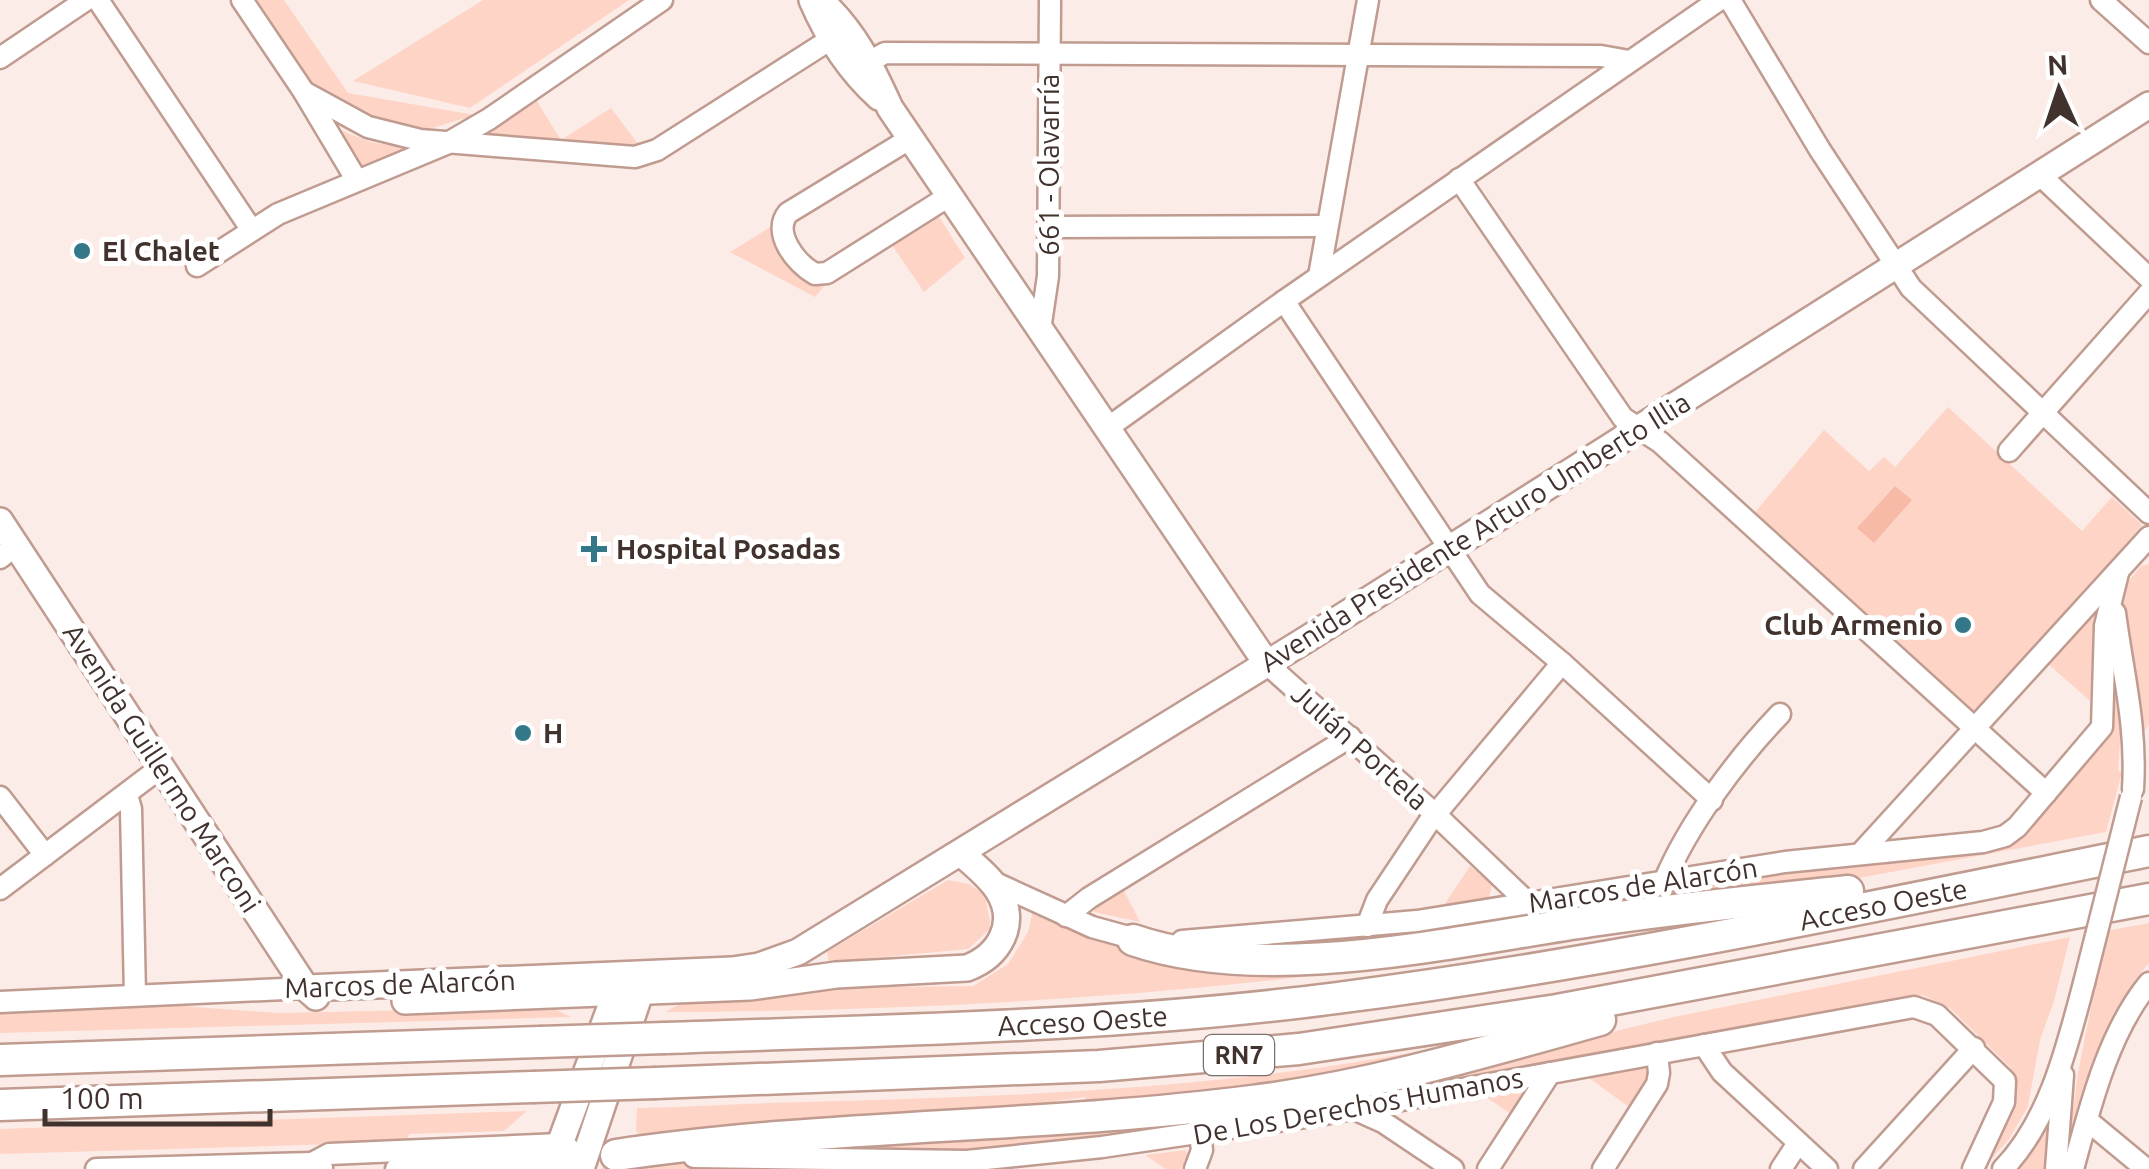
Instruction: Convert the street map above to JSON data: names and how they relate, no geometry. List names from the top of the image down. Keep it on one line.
{"streets":{"highway":["Acceso Oeste","RN7"],"main road":["Avenida Presidente Arturo Umberto Illia","Julián Portela","Avenida Guillermo Marconi","Marcos de Alarcón"],"street":["661 - Olavarría","De Los Derechos Humanos"]},"crossings":[["661 - Olavarría","Julián Portela"],["Avenida Presidente Arturo Umberto Illia","Julián Portela"],["Avenida Presidente Arturo Umberto Illia","Marcos de Alarcón"],["Julián Portela","Marcos de Alarcón"],["Avenida Guillermo Marconi","Marcos de Alarcón"]],"places":{"other":["El Chalet","Club Armenio","H"],"health":["Hospital Posadas"]},"scale_bar":"100 m","north":"top"}
